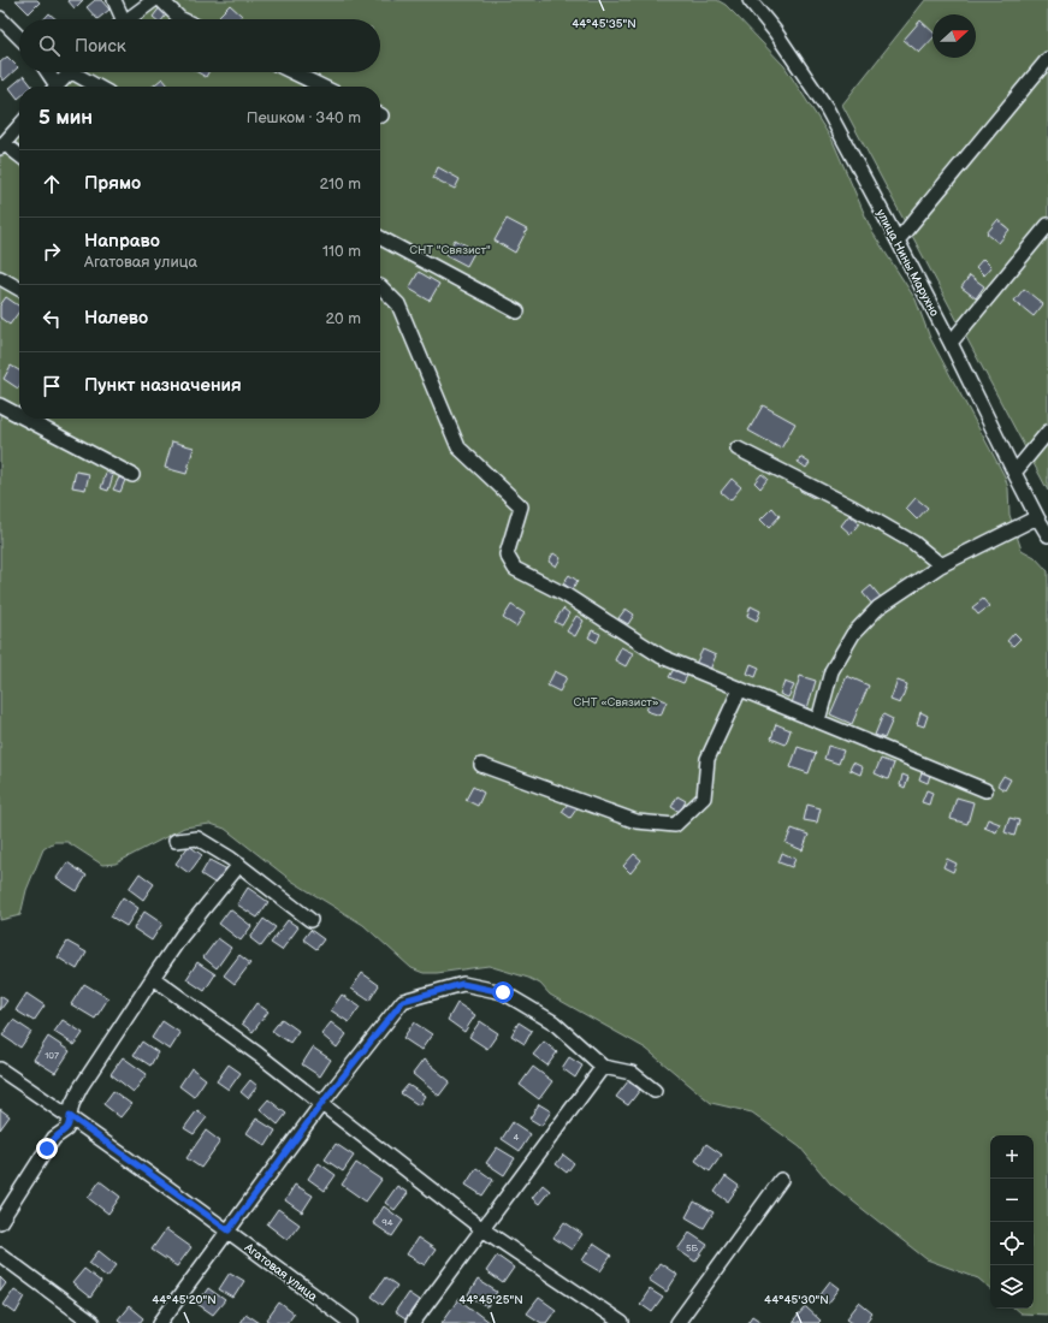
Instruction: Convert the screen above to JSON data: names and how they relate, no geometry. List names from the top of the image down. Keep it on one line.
{"streets":{"street":["улица Нины Марухно","Агатовая улица"]},"parks":["СНТ \"Связист\"","СНТ «Связист»"],"house_numbers":["107","4","94","5Б"],"north":"right","page":{"search":"Поиск","heading":["5 мин","Пешком · 340 m"],"list":[["Прямо","210 m"],["Направо","Агатовая улица","110 m"],["Налево","20 m"],"Пункт назначения"],"map_buttons":["+","−"]},"coordinates":["44°45'35\"N","44°45'20\"N","44°45'25\"N","44°45'30\"N"]}
